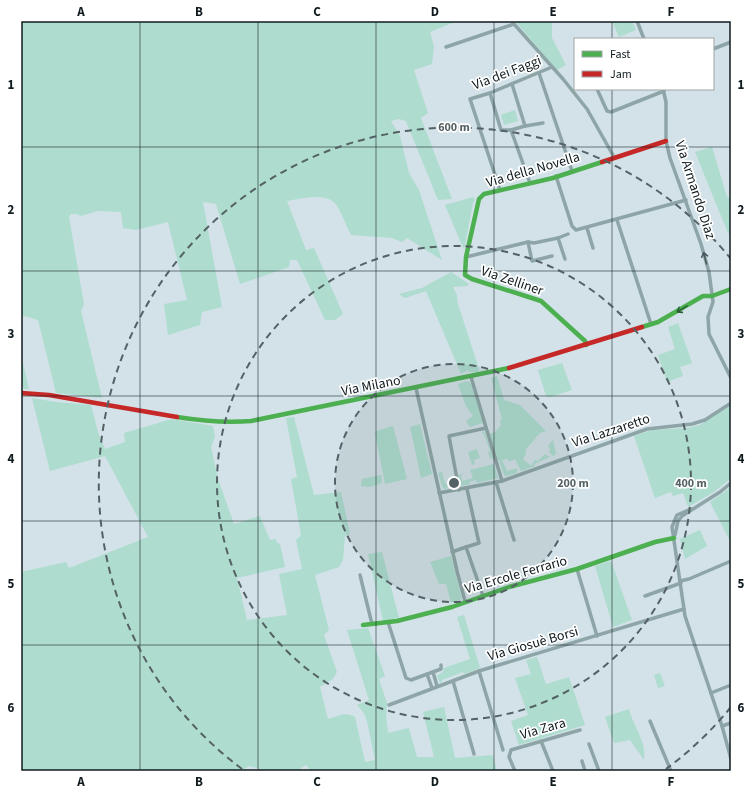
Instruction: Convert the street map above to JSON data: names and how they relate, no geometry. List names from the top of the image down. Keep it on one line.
{"streets":{"street":["Via dei Faggi","Via della Novella","Via Armando Diaz","Via Zelliner","Via Milano","Via Lazzaretto","Via Ercole Ferrario","Via Giosuè Borsi","Via Zara"]},"crossings":[["Via dei Faggi","Via della Novella"],["Via della Novella","Via Armando Diaz"],["Via della Novella","Via Zelliner"],["Via Armando Diaz","Via Milano"],["Via Zelliner","Via Milano"]],"legend":["Fast","Jam"],"grid":{"columns":["A","B","C","D","E","F"],"rows":["1","2","3","4","5","6"]},"rings":["600 m","200 m","400 m"]}
